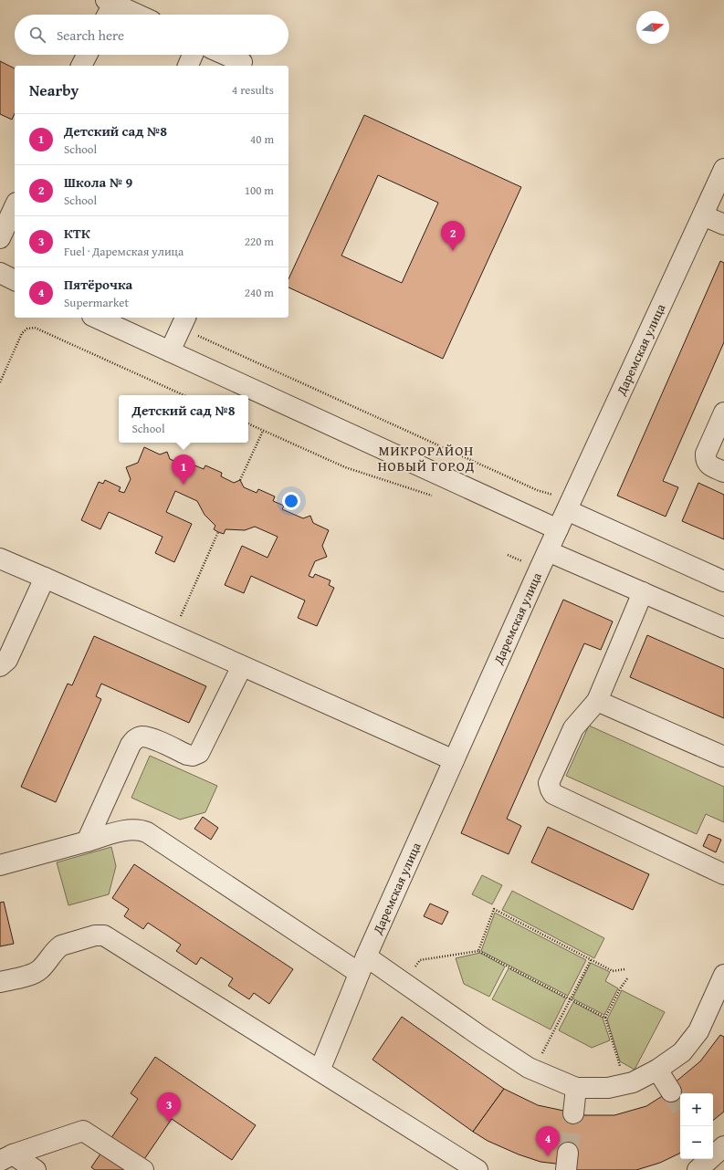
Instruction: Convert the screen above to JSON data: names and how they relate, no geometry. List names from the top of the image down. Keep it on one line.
{"streets":{"street":["Даремская улица"]},"districts":["МИКРОРАЙОН НОВЫЙ ГОРОД"],"north":"right","page":{"search":"Search here","heading":["Nearby","4 results"],"list":[{"mark":"1","name":"Детский сад №8","note":"School","value":"40 m"},{"mark":"2","name":"Школа № 9","note":"School","value":"100 m"},{"mark":"3","name":"КТК","note":"Fuel · Даремская улица","value":"220 m"},{"mark":"4","name":"Пятёрочка","note":"Supermarket","value":"240 m"}],"pins":["2","1","3","4"],"popup":["Детский сад №8","School"],"map_buttons":["+","−"]}}
